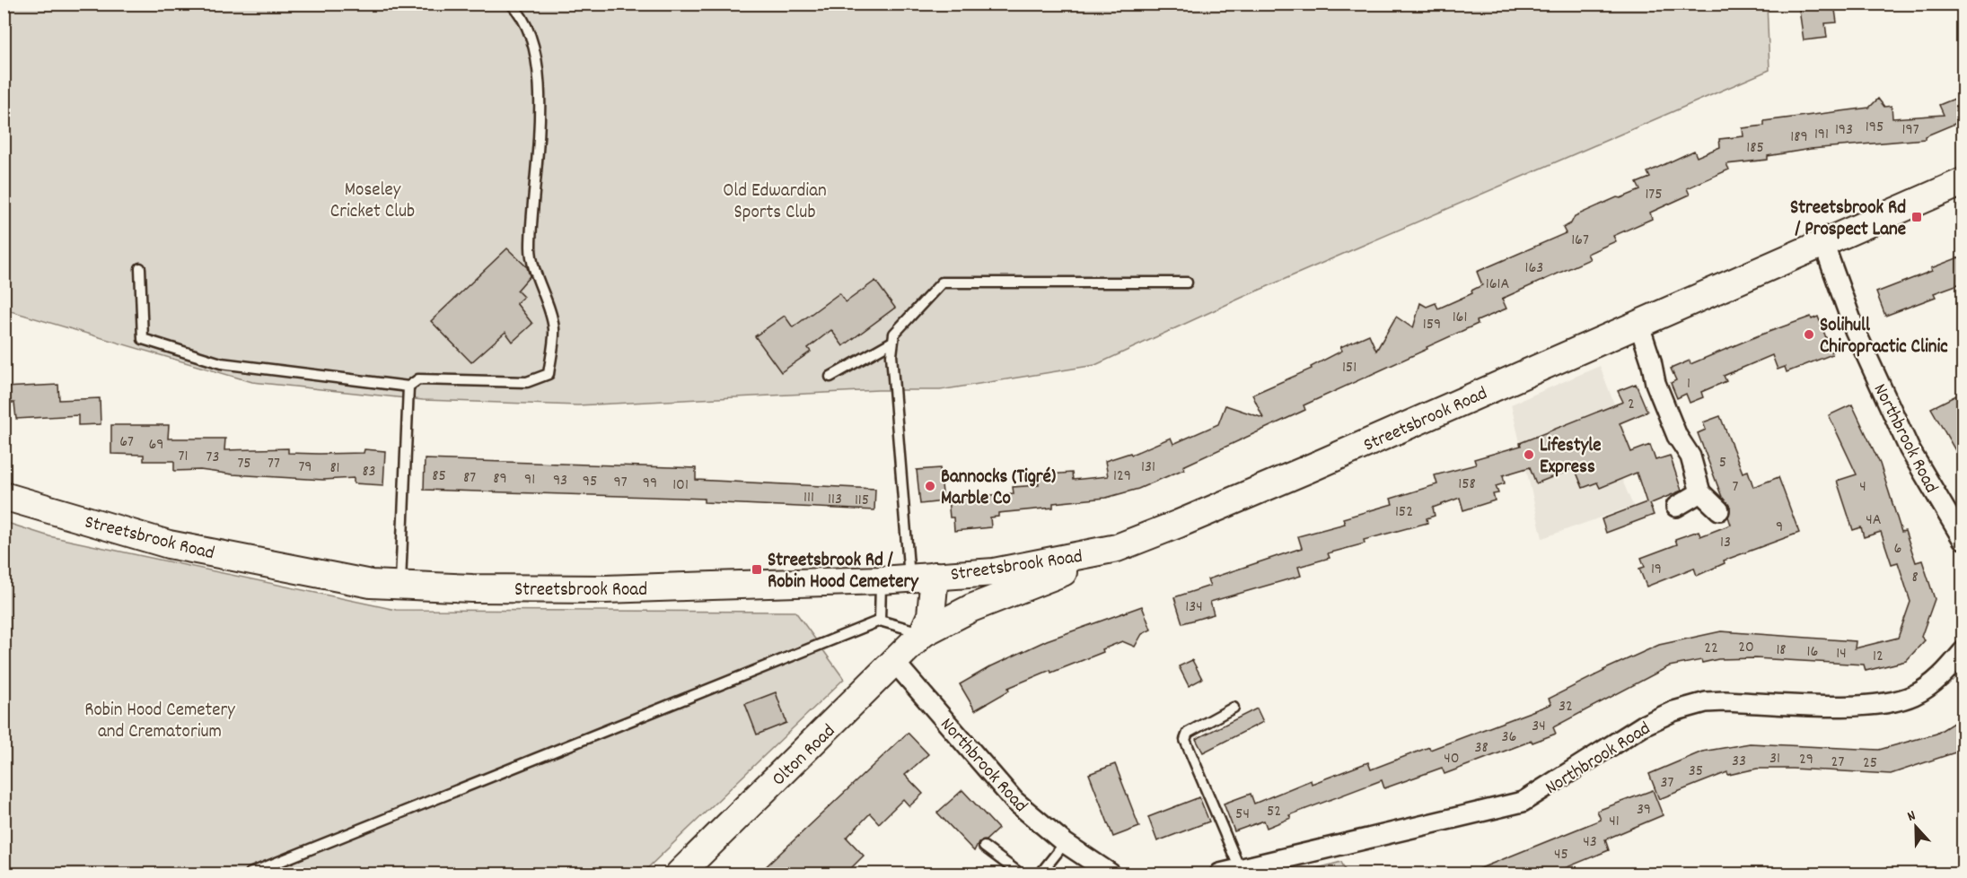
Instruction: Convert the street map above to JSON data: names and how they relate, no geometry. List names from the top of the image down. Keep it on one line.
{"streets":{"main road":["Streetsbrook Road","Olton Road"],"street":["Northbrook Road"]},"crossings":[["Streetsbrook Road","Northbrook Road"],["Streetsbrook Road","Olton Road"],["Northbrook Road","Olton Road"]],"parks":["Moseley Cricket Club","Old Edwardian Sports Club","Robin Hood Cemetery and Crematorium"],"places":{"transit":["Streetsbrook Rd / Prospect Lane","Streetsbrook Rd / Robin Hood Cemetery"],"other":["Solihull Chiropractic Clinic","Lifestyle Express","Bannocks (Tigré) Marble Co"]},"house_numbers":["195","193","197","191","189","185","175","167","163","161A","161","159","151","1","2","67","69","71","73","5","75","77","79","131","81","83","85","129","87","89","91","93","95","97","99","158","101","7","4","111","113","115","152","4A","9","13","6","19","8","134","20","22","18","16","14","12","32","34","36","38","40","31","29","33","27","25","35","37","39","52","54","41","43","45"],"north":"top"}
